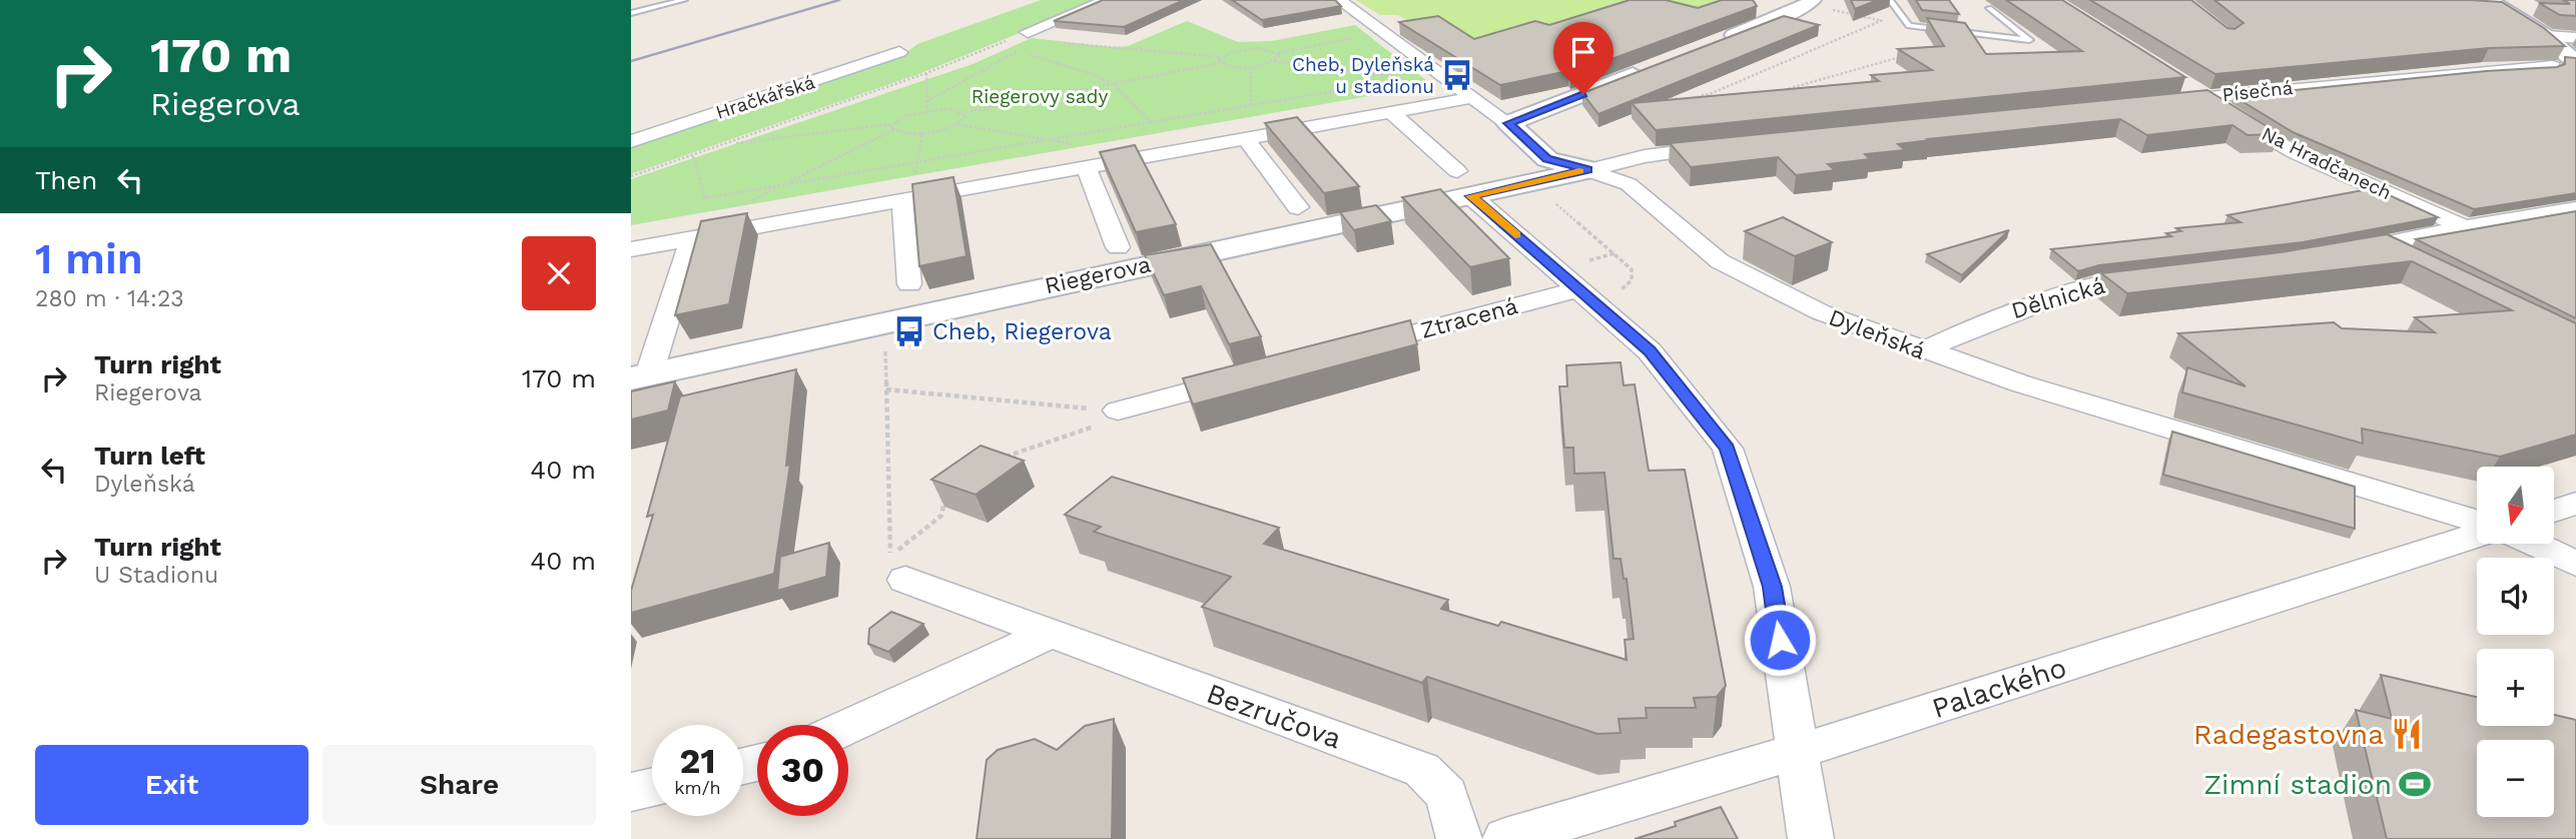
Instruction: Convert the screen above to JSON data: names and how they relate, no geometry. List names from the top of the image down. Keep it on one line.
{"streets":{"street":["Písečná","Hračkářská","Na Hradčanech","Riegerova","Dělnická","Ztracená","Dyleňská","Palackého","Bezručova"]},"crossings":[["Písečná","Na Hradčanech"],["Riegerova","Dyleňská"],["Dělnická","Dyleňská"]],"parks":["Riegerovy sady"],"places":{"bus stop":["Cheb, Dyleňská u stadionu","Cheb, Riegerova"],"restaurant":["Radegastovna"],"sports":["Zimní stadion"]},"north":"bottom","page":{"turn":["170 m","Riegerova"],"then":"Then","heading":["1 min","280 m · 14:23"],"list":[{"name":"Turn right","note":"Riegerova","value":"170 m"},{"name":"Turn left","note":"Dyleňská","value":"40 m"},{"name":"Turn right","note":"U Stadionu","value":"40 m"}],"map_buttons":["+","−"],"speed":"21 km/h","limit":"30","buttons":["Exit","Share"]}}
